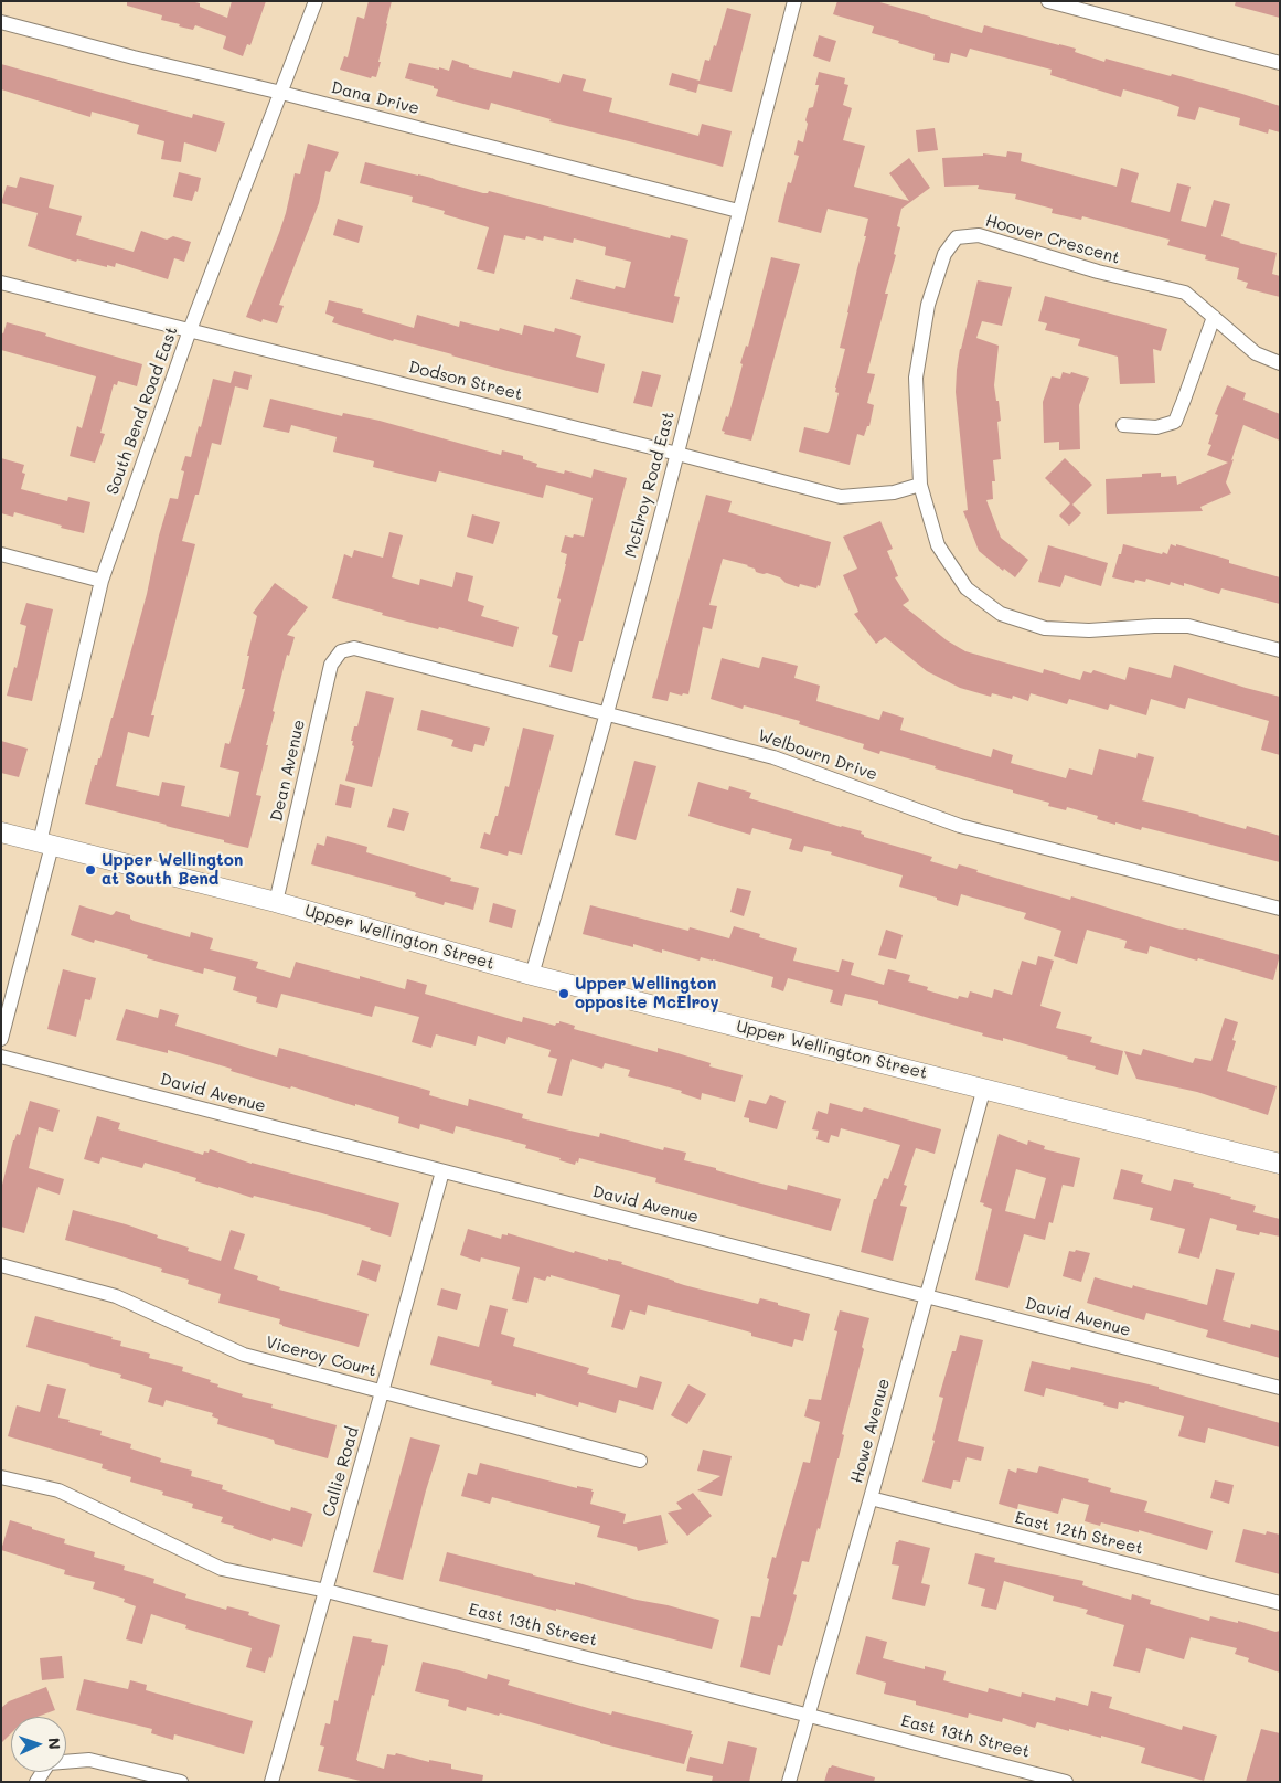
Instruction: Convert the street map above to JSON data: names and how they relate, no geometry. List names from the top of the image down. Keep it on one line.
{"streets":{"main road":["Upper Wellington Street"],"street":["Dana Drive","Hoover Crescent","Dodson Street","South Bend Road East","McElroy Road East","Welbourn Drive","Dean Avenue","David Avenue","Viceroy Court","Howe Avenue","Callie Road","East 12th Street","East 13th Street"]},"crossings":[["Dana Drive","South Bend Road East"],["Dana Drive","McElroy Road East"],["Hoover Crescent","Dodson Street"],["Dodson Street","South Bend Road East"],["Dodson Street","McElroy Road East"],["South Bend Road East","Upper Wellington Street"],["McElroy Road East","Welbourn Drive"],["McElroy Road East","Upper Wellington Street"],["Welbourn Drive","Dean Avenue"],["Dean Avenue","Upper Wellington Street"],["Upper Wellington Street","Howe Avenue"],["David Avenue","Howe Avenue"],["David Avenue","Callie Road"],["Viceroy Court","Callie Road"],["Howe Avenue","East 12th Street"],["Howe Avenue","East 13th Street"],["Callie Road","East 13th Street"]],"places":["Upper Wellington at South Bend","Upper Wellington opposite McElroy"],"north":"right"}
